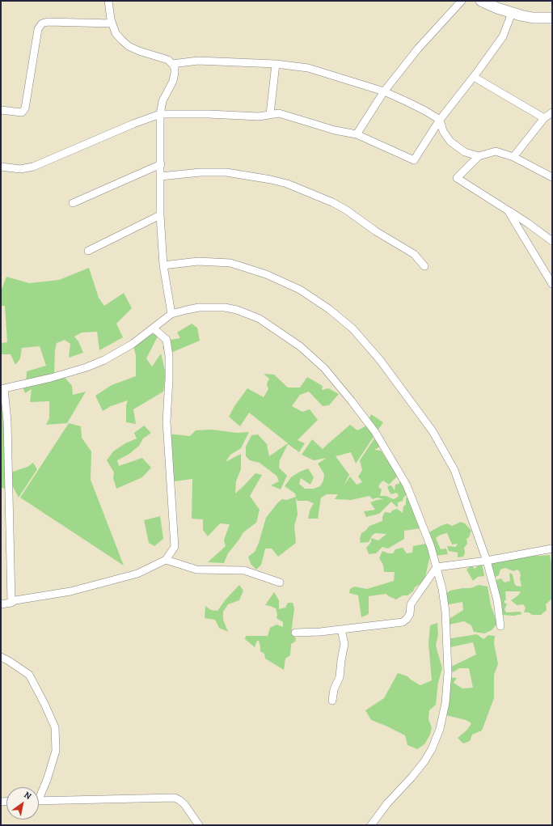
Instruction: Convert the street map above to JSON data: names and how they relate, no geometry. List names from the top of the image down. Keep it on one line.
{"north":"top right"}
